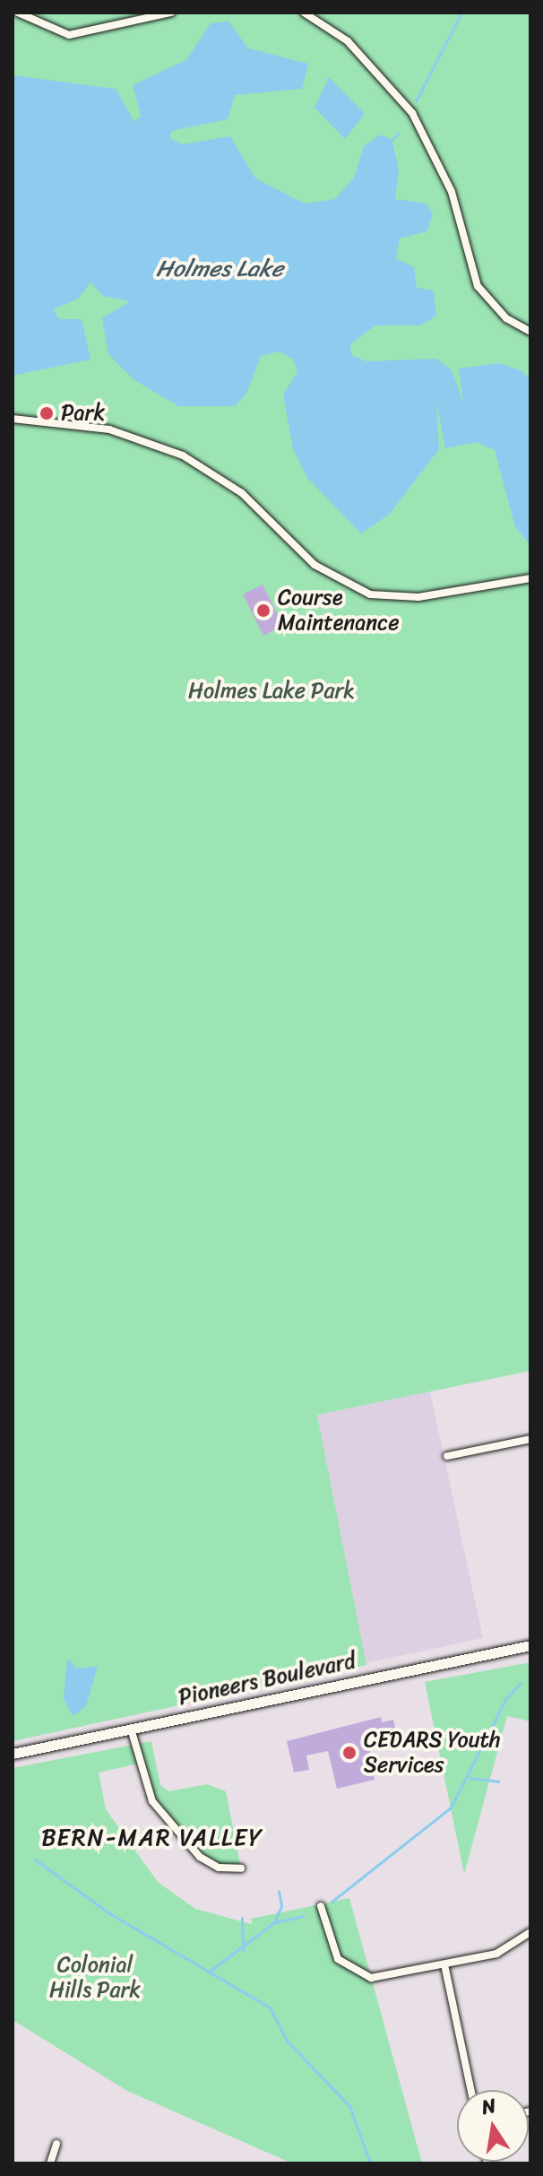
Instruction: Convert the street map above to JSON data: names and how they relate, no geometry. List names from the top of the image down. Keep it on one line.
{"streets":{"main road":["Pioneers Boulevard"]},"districts":["BERN-MAR VALLEY"],"water":["Holmes Lake"],"parks":["Holmes Lake Park","Colonial Hills Park"],"places":["Park","Course Maintenance","CEDARS Youth Services"],"north":"top"}
